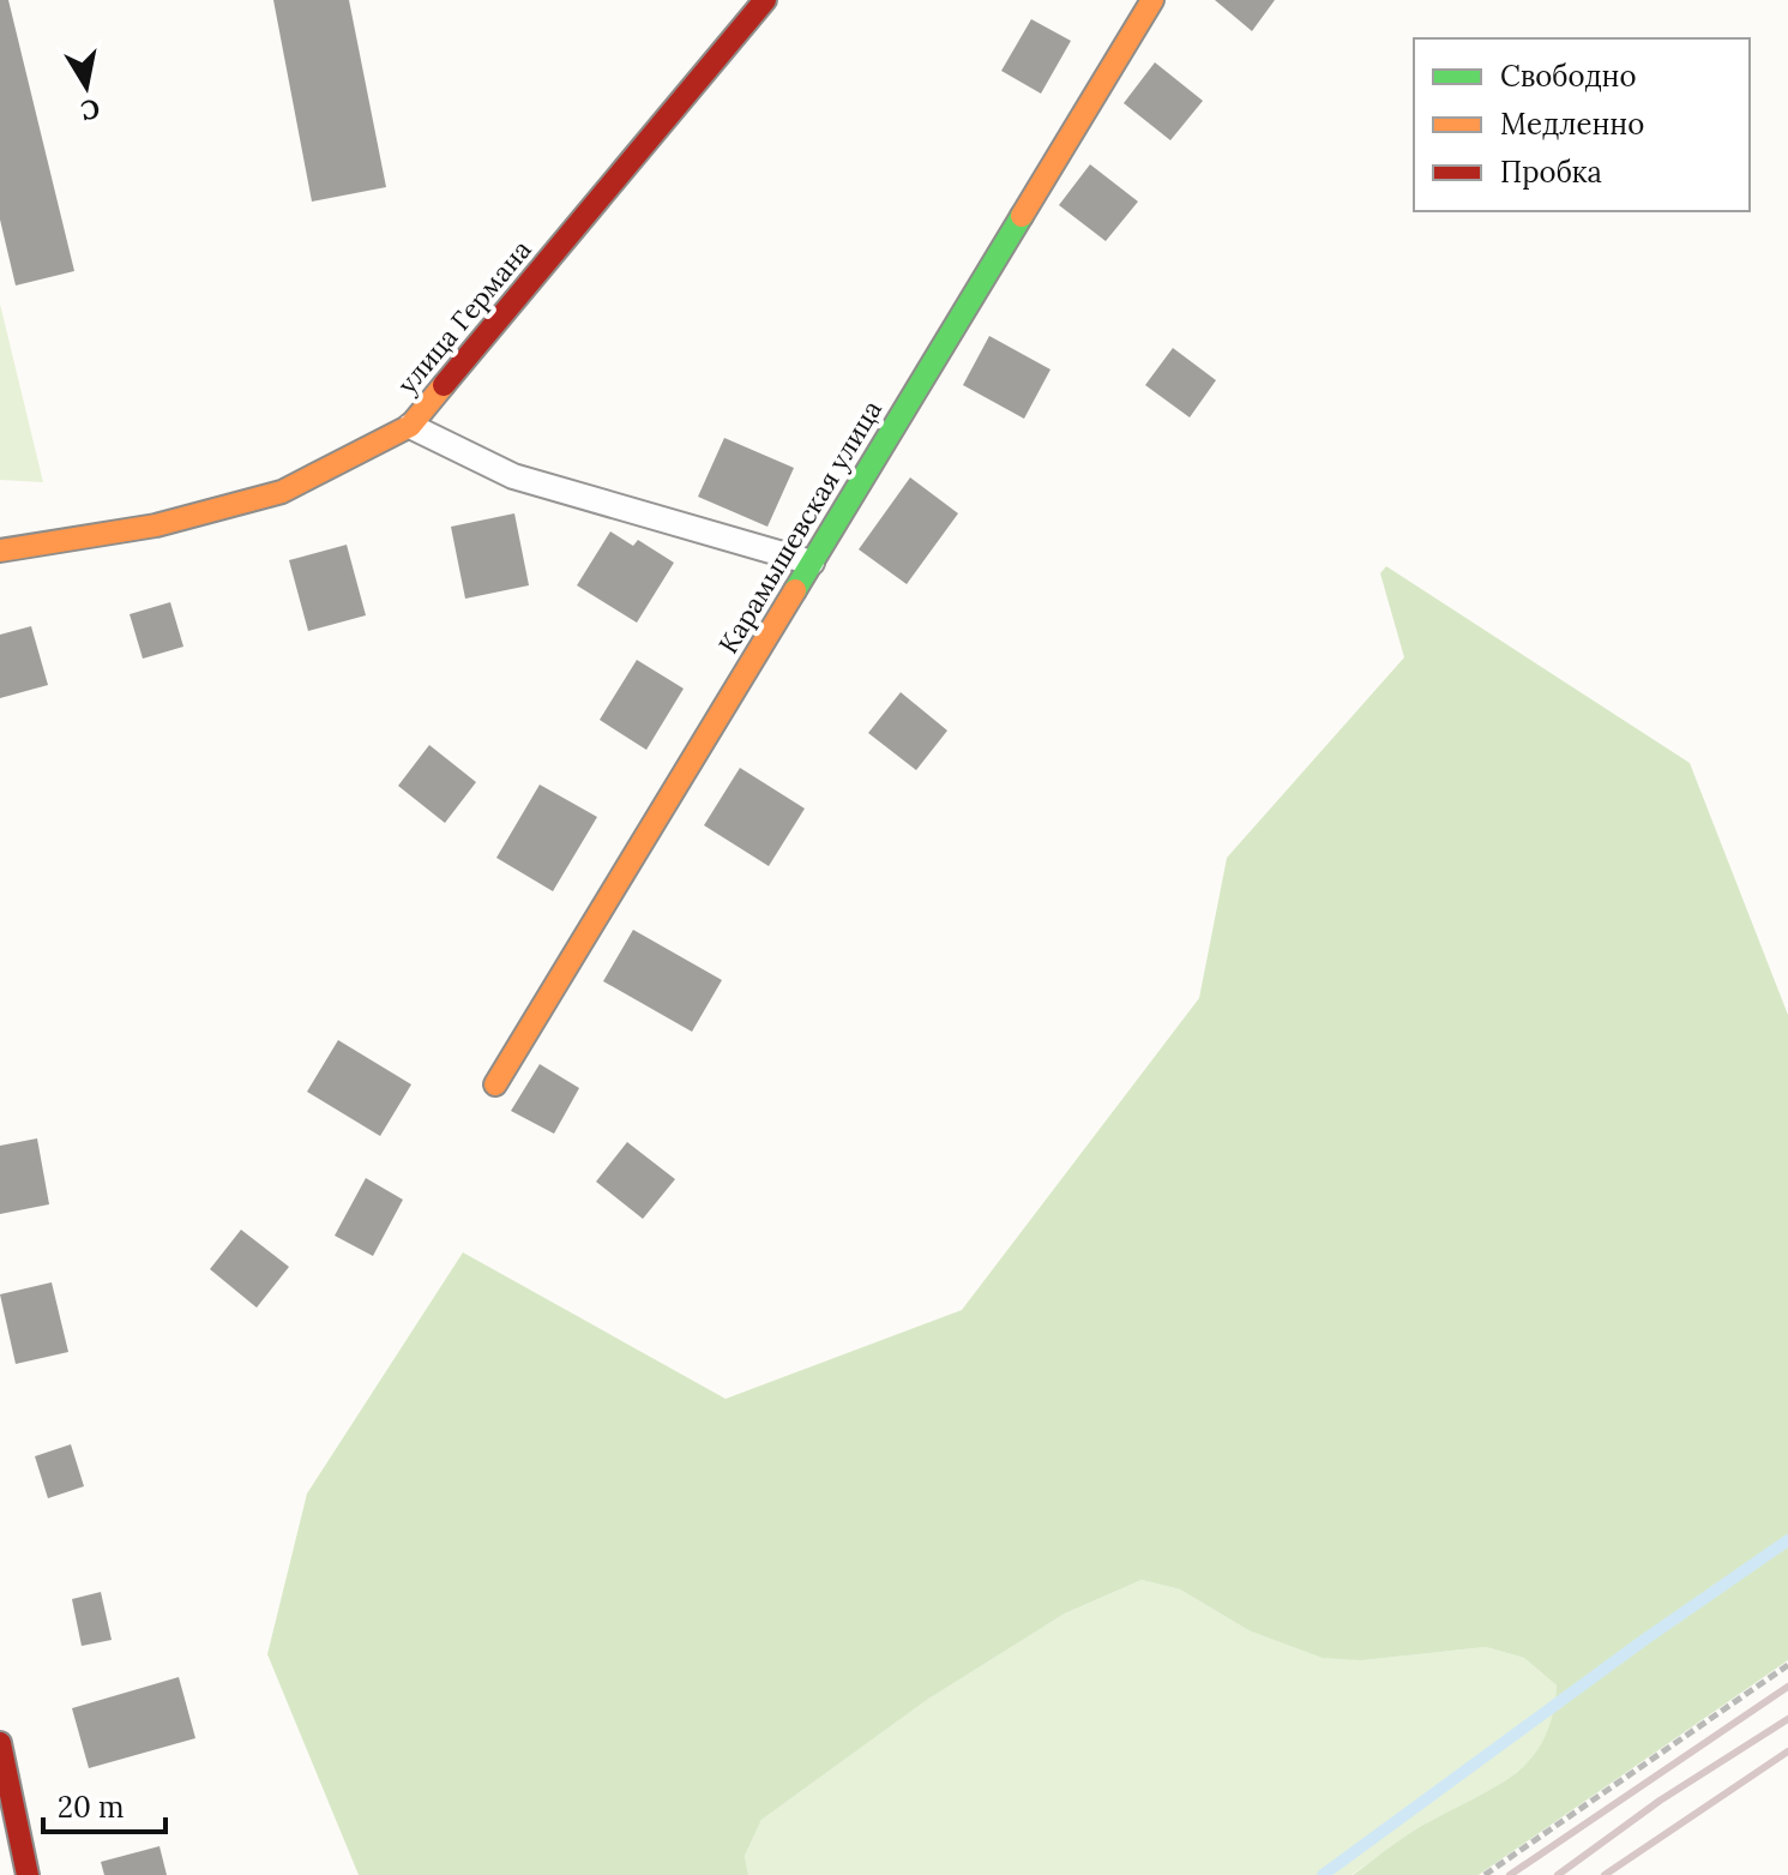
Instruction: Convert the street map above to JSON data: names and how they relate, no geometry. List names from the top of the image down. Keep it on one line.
{"streets":{"street":["улица Германа","Карамышевская улица"]},"legend":["Свободно","Медленно","Пробка"],"scale_bar":"20 m","north":"bottom"}
